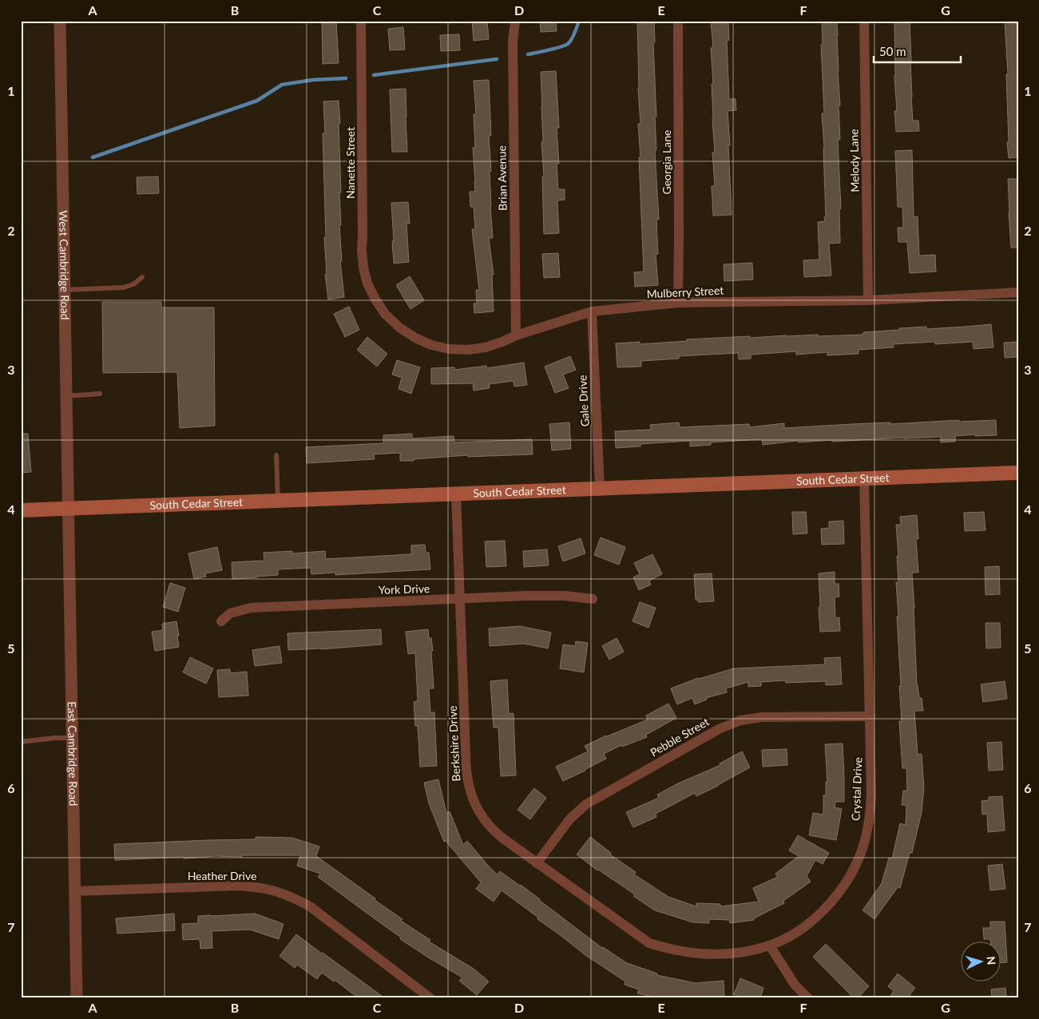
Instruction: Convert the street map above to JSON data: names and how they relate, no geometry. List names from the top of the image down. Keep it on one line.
{"streets":{"main road":["South Cedar Street"],"street":["Melody Lane","Georgia Lane","Nanette Street","Brian Avenue","West Cambridge Road","Mulberry Street","Gale Drive","York Drive","Pebble Street","Berkshire Drive","East Cambridge Road","Crystal Drive","Heather Drive"]},"crossings":[["Melody Lane","Mulberry Street"],["Georgia Lane","Mulberry Street"],["Nanette Street","Mulberry Street"],["Brian Avenue","Mulberry Street"],["West Cambridge Road","South Cedar Street"],["West Cambridge Road","East Cambridge Road"],["Mulberry Street","Gale Drive"],["Gale Drive","South Cedar Street"],["South Cedar Street","Berkshire Drive"],["South Cedar Street","East Cambridge Road"],["South Cedar Street","Crystal Drive"],["York Drive","Berkshire Drive"],["Pebble Street","Berkshire Drive"],["Pebble Street","Crystal Drive"],["Berkshire Drive","Crystal Drive"],["East Cambridge Road","Heather Drive"]],"scale_bar":"50 m","north":"right","grid":{"columns":["A","B","C","D","E","F","G"],"rows":["1","2","3","4","5","6","7"]}}
